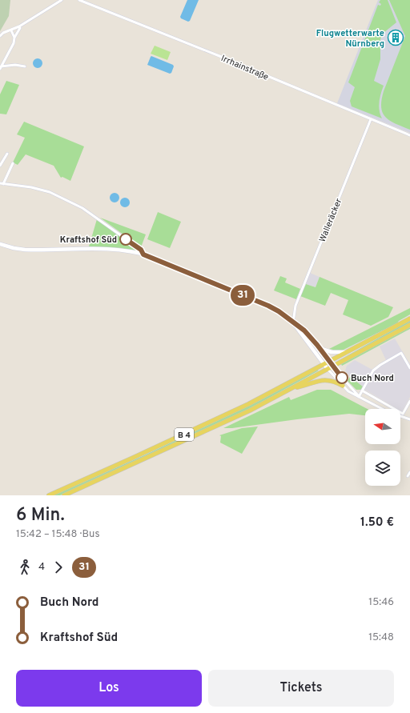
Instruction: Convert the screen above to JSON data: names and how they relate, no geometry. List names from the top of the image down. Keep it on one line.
{"streets":{"main road":["B 4"],"street":["Irrhainstraße","Walleräcker"]},"crossings":[["Irrhainstraße","Walleräcker"]],"places":{"building":["Flugwetterwarte Nürnberg"],"other":["Kraftshof Süd","Buch Nord"]},"lines":["bus line 31"],"north":"left","page":{"on_map":"31","heading":["6 Min.","15:42 – 15:48 · Bus","1.50 €"],"legs":["4","31"],"list":[{"name":"Buch Nord","value":"15:46"},{"name":"Kraftshof Süd","value":"15:48"}],"buttons":["Los","Tickets"]}}
